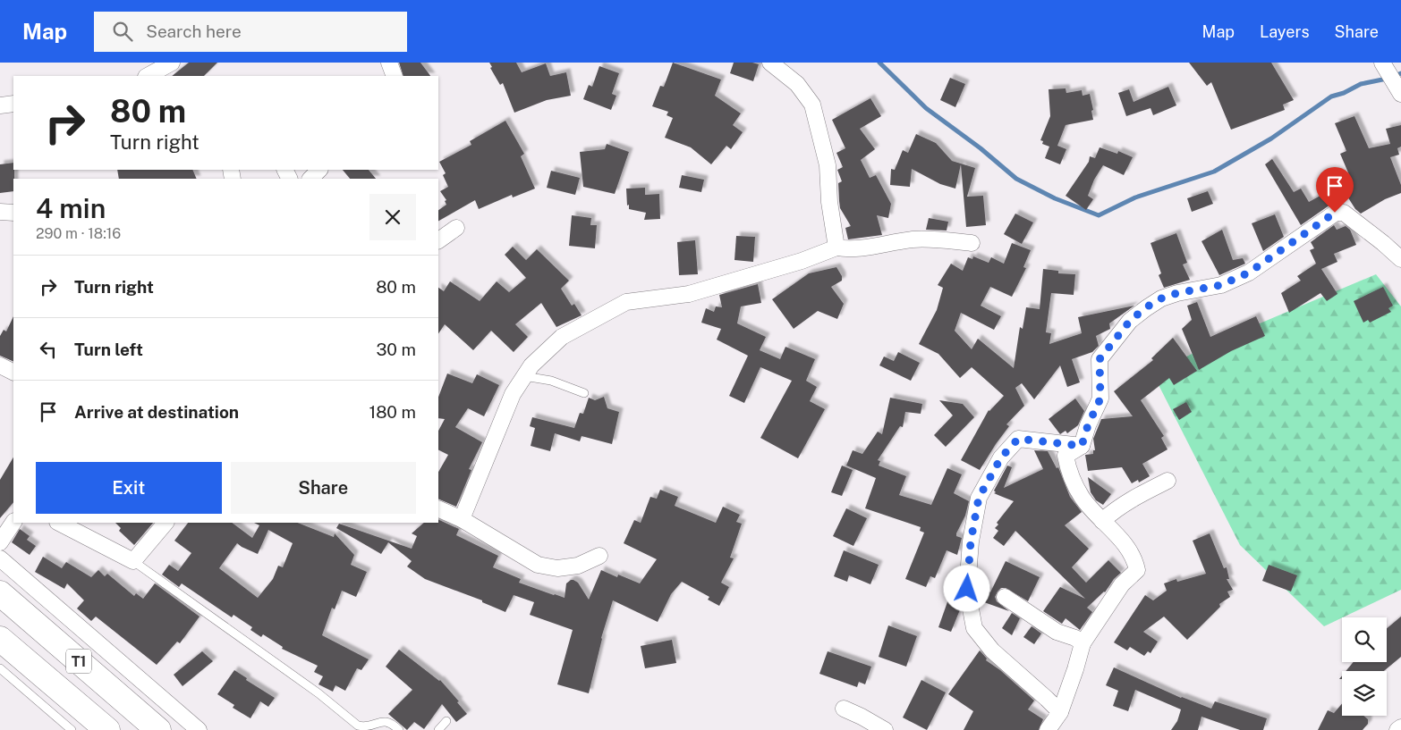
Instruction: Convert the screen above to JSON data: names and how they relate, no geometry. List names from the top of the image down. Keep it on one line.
{"streets":{"highway":["T1"]},"page":{"header":"Map","search":"Search here","nav":["Map","Layers","Share"],"turn":["80 m","Turn right"],"heading":["4 min","290 m · 18:16"],"list":[{"name":"Turn right","value":"80 m"},{"name":"Turn left","value":"30 m"},{"name":"Arrive at destination","value":"180 m"}],"buttons":["Exit","Share"]}}
